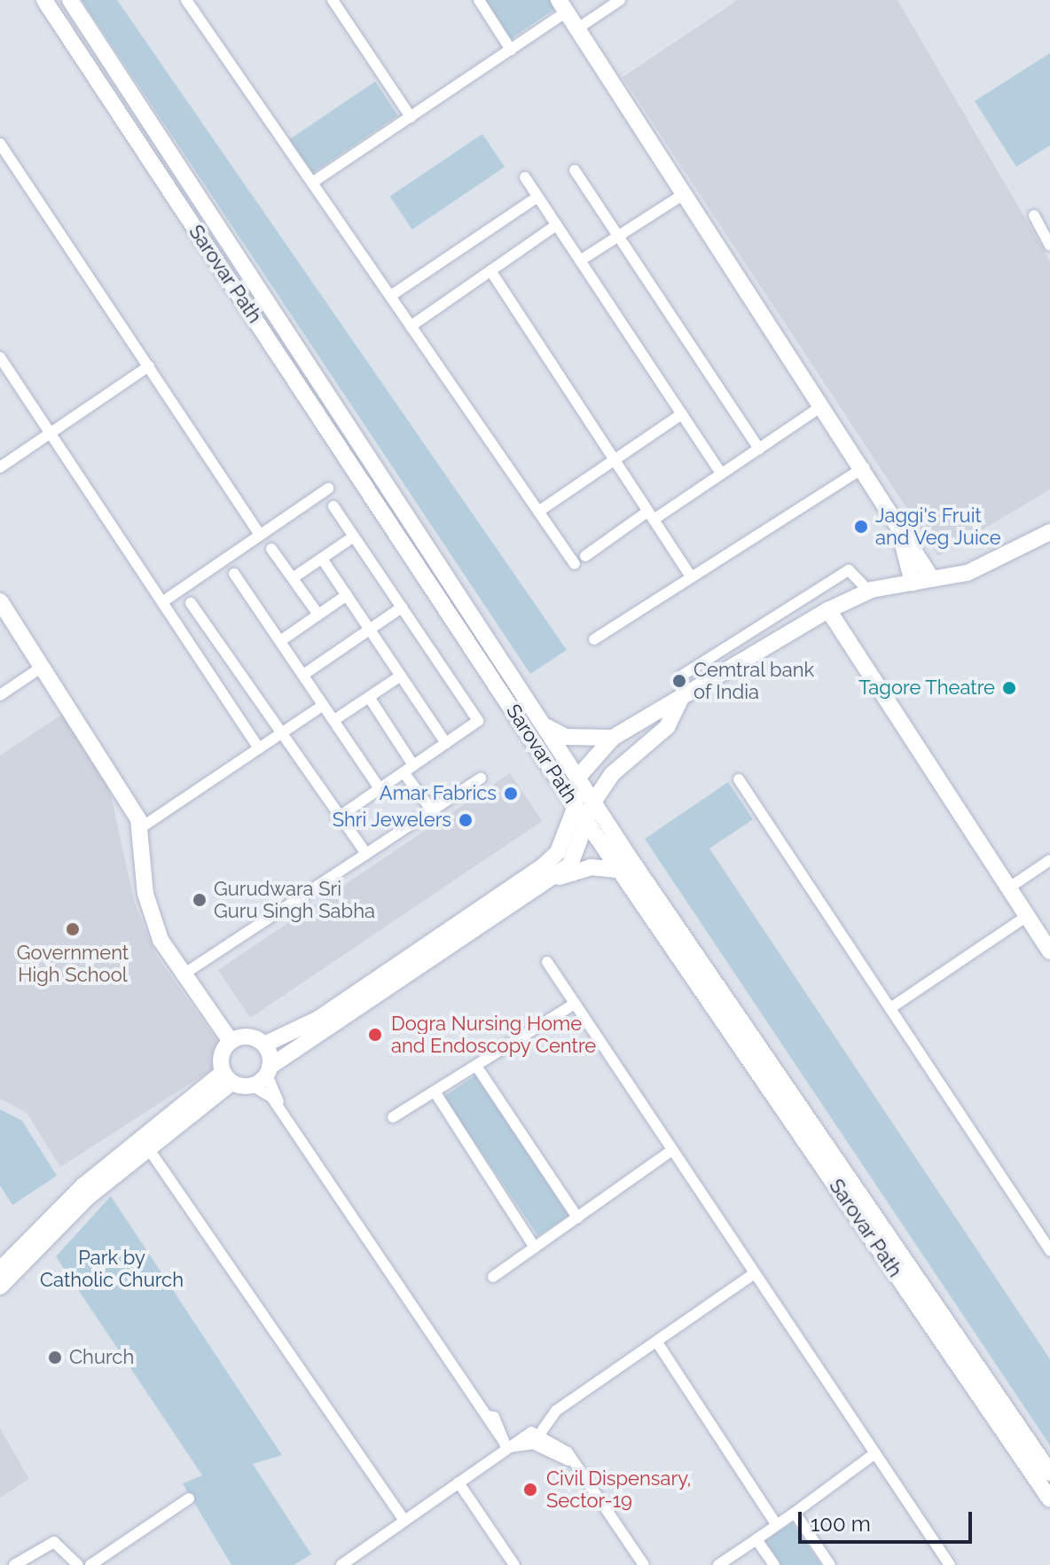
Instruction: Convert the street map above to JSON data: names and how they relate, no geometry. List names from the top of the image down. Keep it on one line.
{"streets":{"main road":["Sarovar Path"]},"parks":["Park by Catholic Church"],"places":["Jaggi's Fruit and Veg Juice","Cemtral bank of India","Tagore Theatre","Amar Fabrics","Shri Jewelers","Gurudwara Sri Guru Singh Sabha","Government High School","Dogra Nursing Home and Endoscopy Centre","Church","Civil Dispensary, Sector-19"],"scale_bar":"100 m"}
